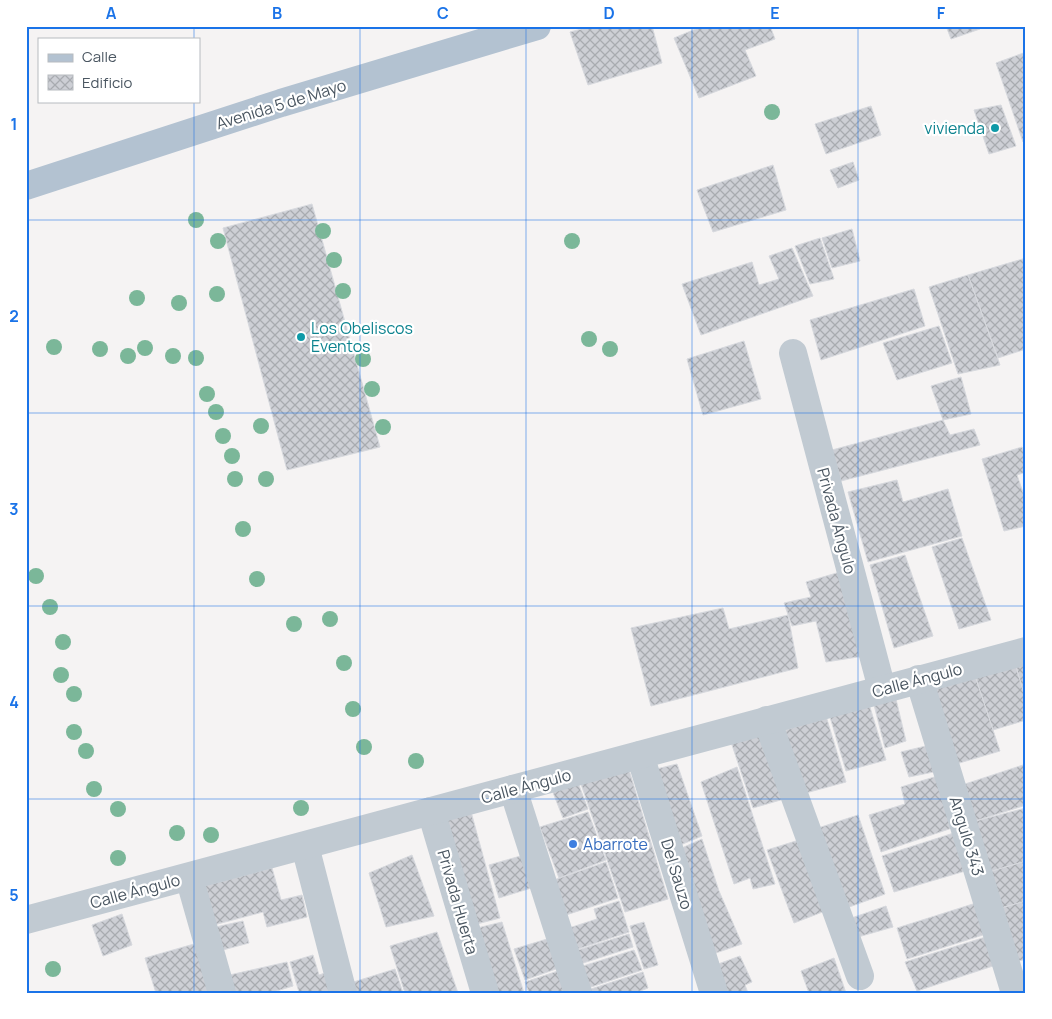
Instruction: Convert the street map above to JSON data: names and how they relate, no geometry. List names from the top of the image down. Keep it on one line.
{"streets":{"main road":["Avenida 5 de Mayo"],"street":["Privada Ángulo","Calle Ángulo","Angulo 343","Del Sauzo","Privada Huerta"]},"crossings":[["Privada Ángulo","Calle Ángulo"],["Calle Ángulo","Angulo 343"],["Calle Ángulo","Del Sauzo"],["Calle Ángulo","Privada Huerta"]],"places":["vivienda","Los Obeliscos Eventos","Abarrote"],"legend":["Calle","Edificio"],"grid":{"columns":["A","B","C","D","E","F"],"rows":["1","2","3","4","5"]}}
